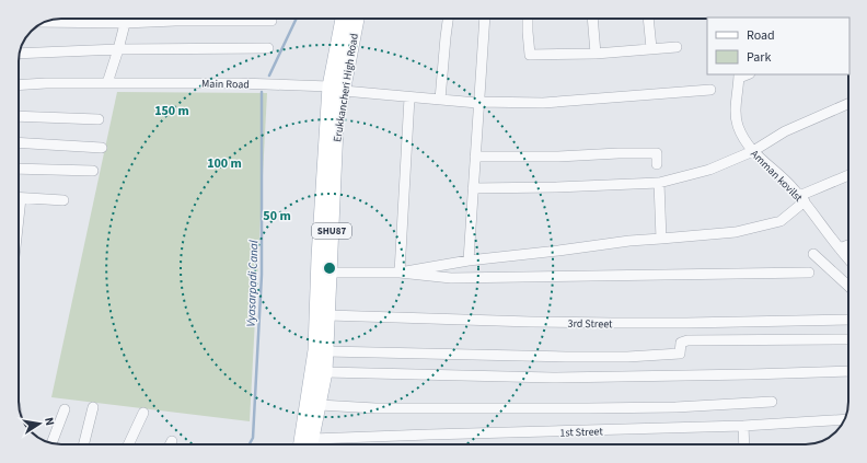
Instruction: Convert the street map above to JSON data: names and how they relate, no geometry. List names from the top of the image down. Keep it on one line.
{"streets":{"main road":["Erukkancheri High Road","SHU87"],"street":["Main Road","Amman kovilst","3rd Street","1st Street"]},"crossings":[["Main Road","Erukkancheri High Road"],["Main Road","SHU87"],["Erukkancheri High Road","SHU87"],["Erukkancheri High Road","3rd Street"],["Erukkancheri High Road","1st Street"]],"water":["Vyasarpadi Canal"],"legend":["Road","Park"],"north":"right","rings":["150 m","100 m","50 m"]}
